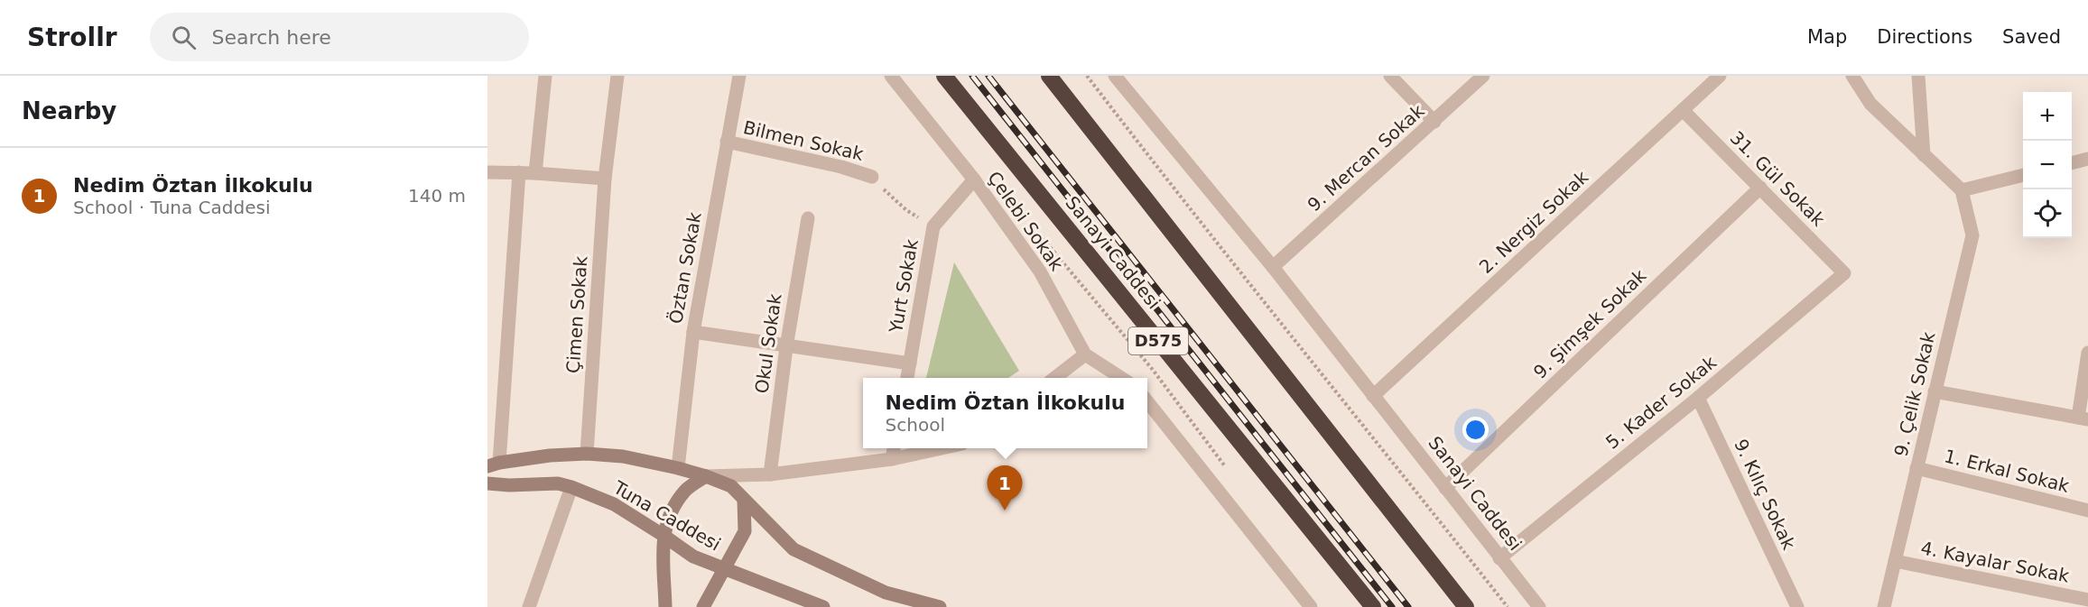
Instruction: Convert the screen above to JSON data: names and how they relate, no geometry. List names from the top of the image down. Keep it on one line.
{"streets":{"highway":["Sanayi Caddesi","D575"],"street":["Bilmen Sokak","9. Mercan Sokak","31. Gül Sokak","Çelebi Sokak","2. Nergiz Sokak","Öztan Sokak","Yurt Sokak","Çimen Sokak","9. Şimşek Sokak","Okul Sokak","9. Çelik Sokak","5. Kader Sokak","1. Erkal Sokak","9. Kılıç Sokak","Tuna Caddesi","4. Kayalar Sokak"]},"crossings":[["Bilmen Sokak","Öztan Sokak"],["9. Mercan Sokak","Sanayi Caddesi"],["31. Gül Sokak","2. Nergiz Sokak"],["31. Gül Sokak","9. Şimşek Sokak"],["31. Gül Sokak","5. Kader Sokak"],["Çelebi Sokak","Yurt Sokak"],["2. Nergiz Sokak","Sanayi Caddesi"],["Sanayi Caddesi","9. Şimşek Sokak"],["Sanayi Caddesi","5. Kader Sokak"],["Öztan Sokak","Tuna Caddesi"],["Çimen Sokak","Tuna Caddesi"],["9. Çelik Sokak","1. Erkal Sokak"],["9. Çelik Sokak","4. Kayalar Sokak"],["5. Kader Sokak","9. Kılıç Sokak"]],"page":{"header":"Strollr","search":"Search here","nav":["Map","Directions","Saved"],"heading":"Nearby","map_buttons":["+","−"],"list":[{"mark":"1","name":"Nedim Öztan İlkokulu","note":"School · Tuna Caddesi","value":"140 m"}],"popup":["Nedim Öztan İlkokulu","School"],"pins":"1"}}
